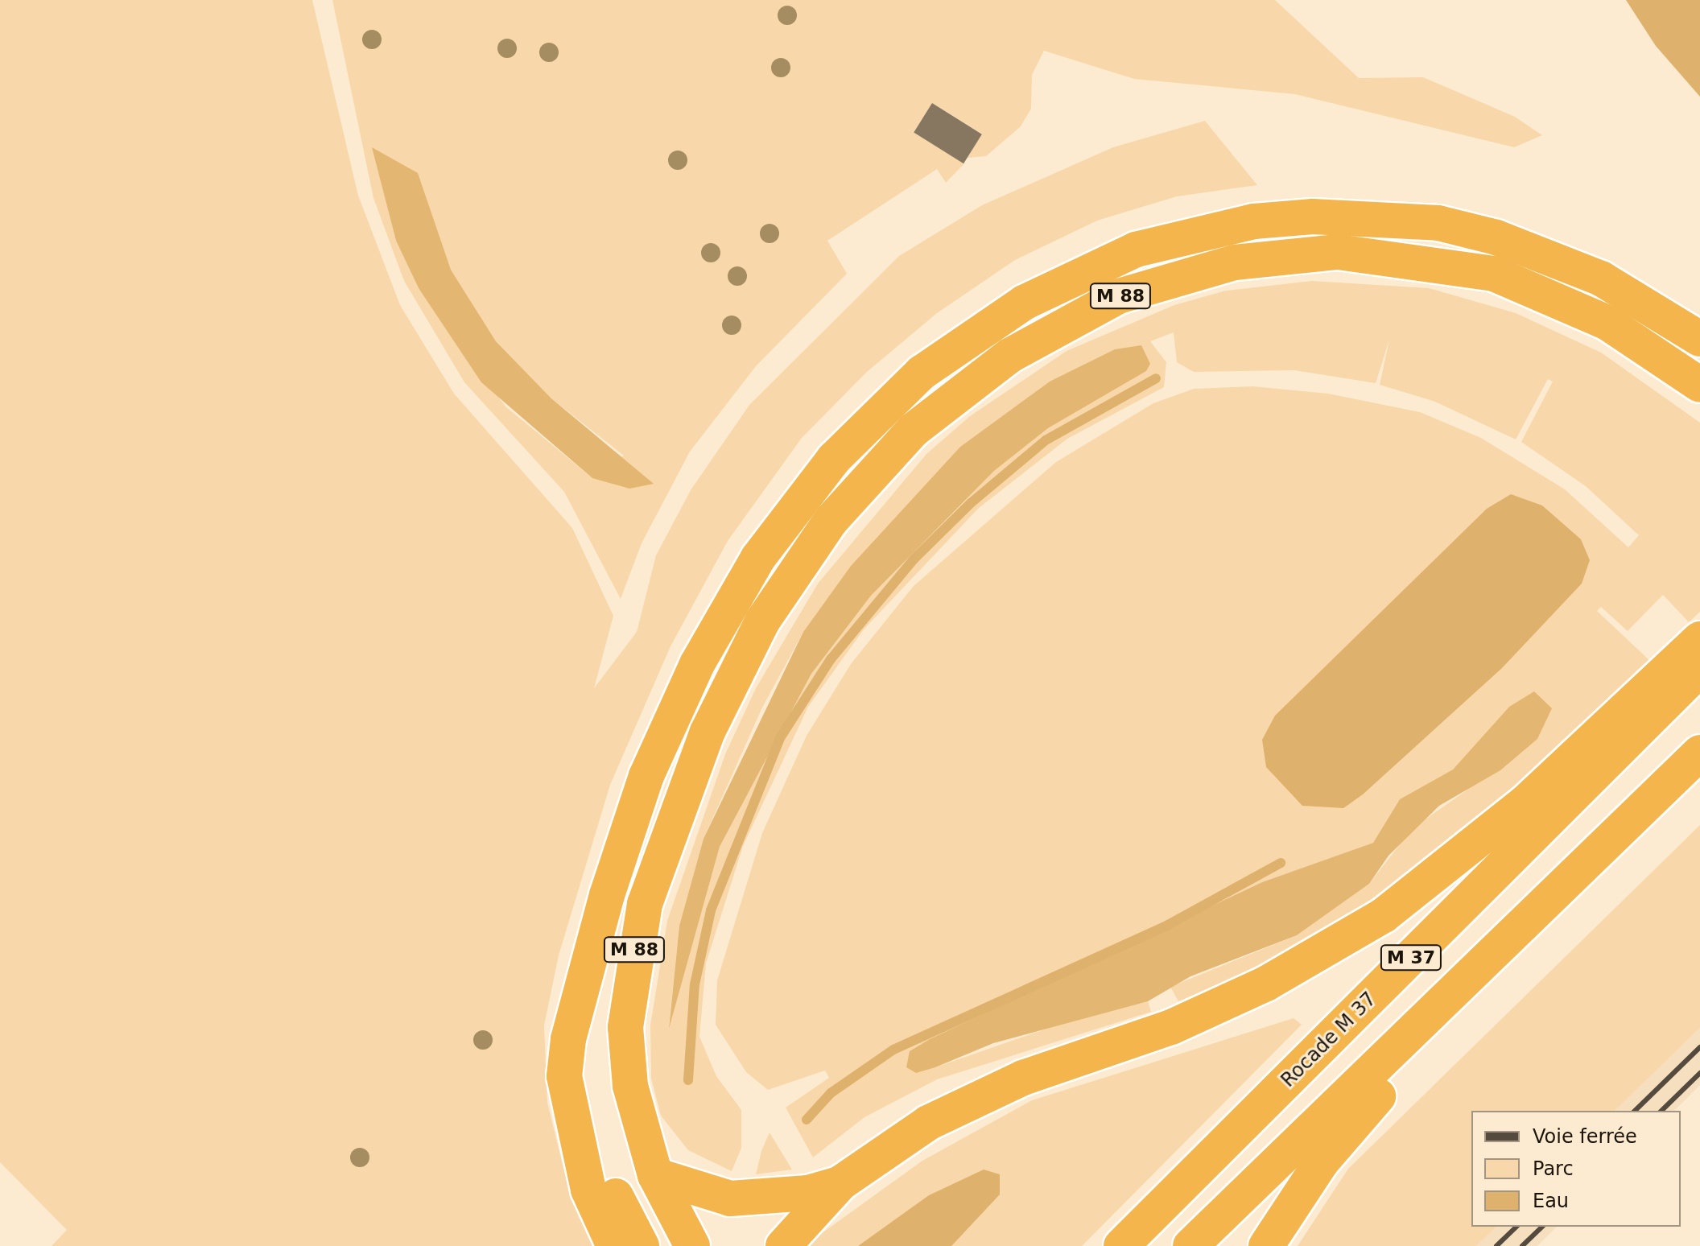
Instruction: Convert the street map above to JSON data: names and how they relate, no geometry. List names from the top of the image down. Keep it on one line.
{"streets":{"highway":["M 88","M 37","Rocade M 37"]},"legend":["Voie ferrée","Parc","Eau"]}
